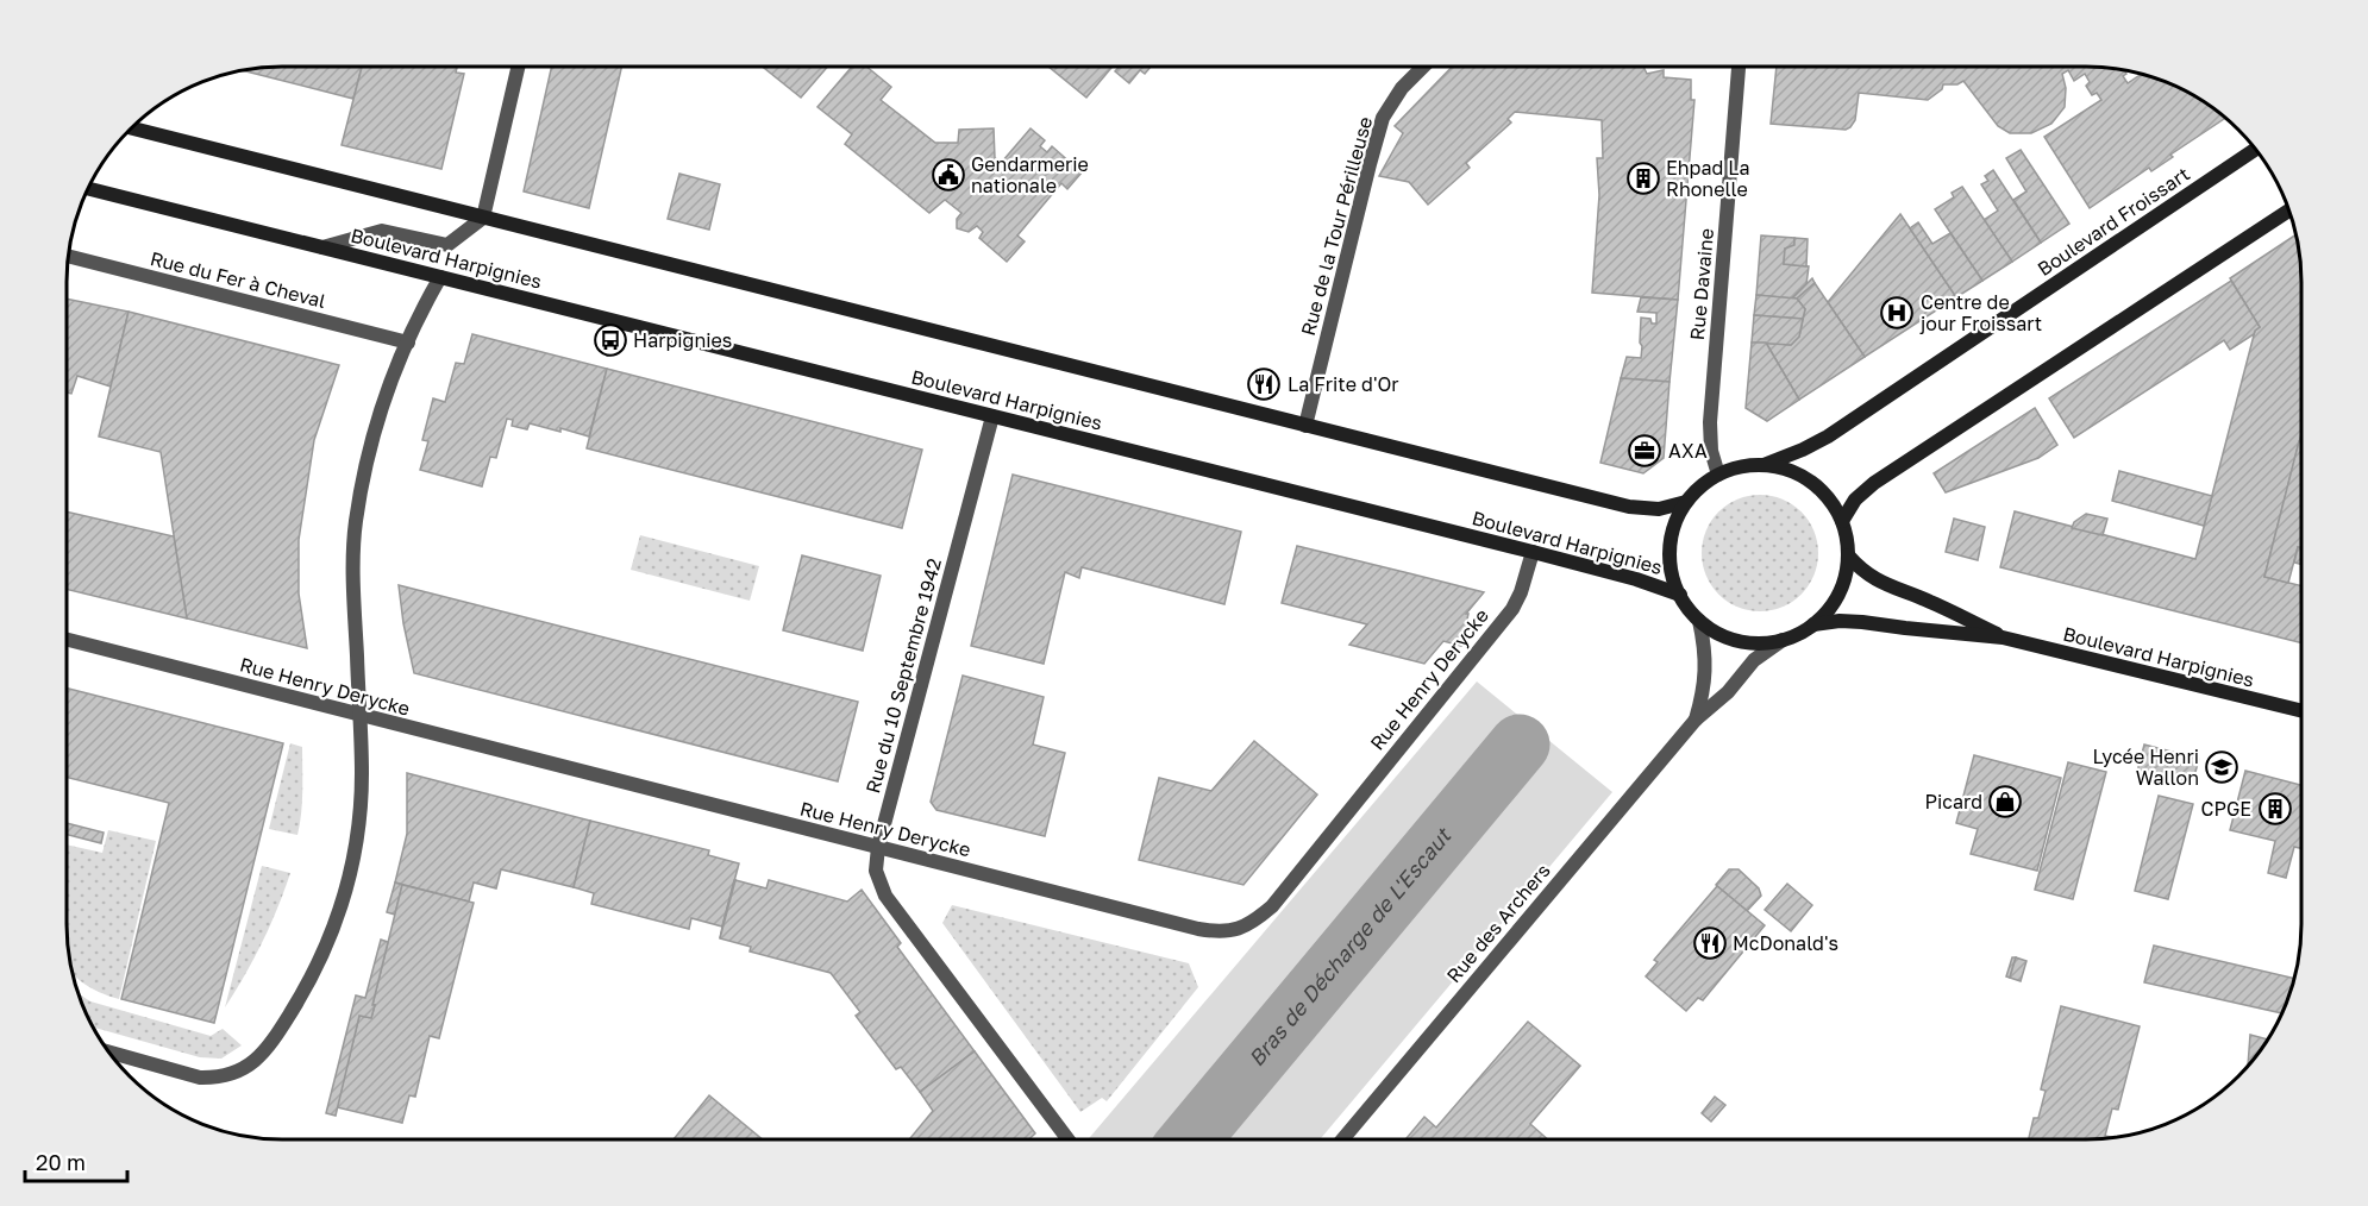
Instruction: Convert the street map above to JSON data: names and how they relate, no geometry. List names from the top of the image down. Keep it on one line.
{"streets":{"main road":["Boulevard Froissart","Boulevard Harpignies"],"street":["Rue de la Tour Périlleuse","Rue du Fer à Cheval","Rue Davaine","Rue du 10 Septembre 1942","Rue Henry Derycke","Rue des Archers"]},"crossings":[["Boulevard Froissart","Boulevard Harpignies"],["Boulevard Froissart","Rue Davaine"],["Boulevard Froissart","Rue des Archers"],["Boulevard Harpignies","Rue Davaine"],["Boulevard Harpignies","Rue du 10 Septembre 1942"],["Boulevard Harpignies","Rue Henry Derycke"],["Boulevard Harpignies","Rue des Archers"],["Rue Davaine","Rue des Archers"],["Rue du 10 Septembre 1942","Rue Henry Derycke"]],"water":["Bras de Décharge de L'Escaut"],"places":{"public building":["Gendarmerie nationale"],"building":["Ehpad La Rhonelle","CPGE"],"hospital":["Centre de jour Froissart"],"bus stop":["Harpignies"],"restaurant":["La Frite d'Or","McDonald's"],"office":["AXA"],"school or university":["Lycée Henri Wallon"],"shop":["Picard"]},"scale_bar":"20 m"}
